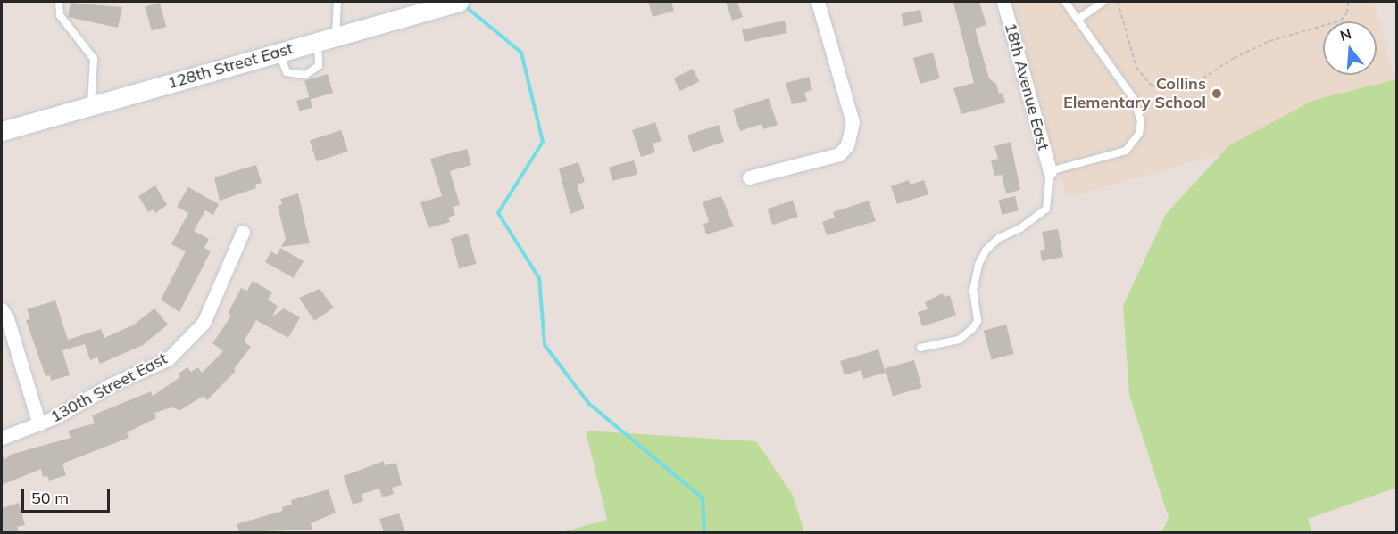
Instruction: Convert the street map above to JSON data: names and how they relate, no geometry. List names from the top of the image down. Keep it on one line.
{"streets":{"street":["128th Street East","18th Avenue East","130th Street East"]},"places":["Collins Elementary School"],"scale_bar":"50 m","north":"top"}
